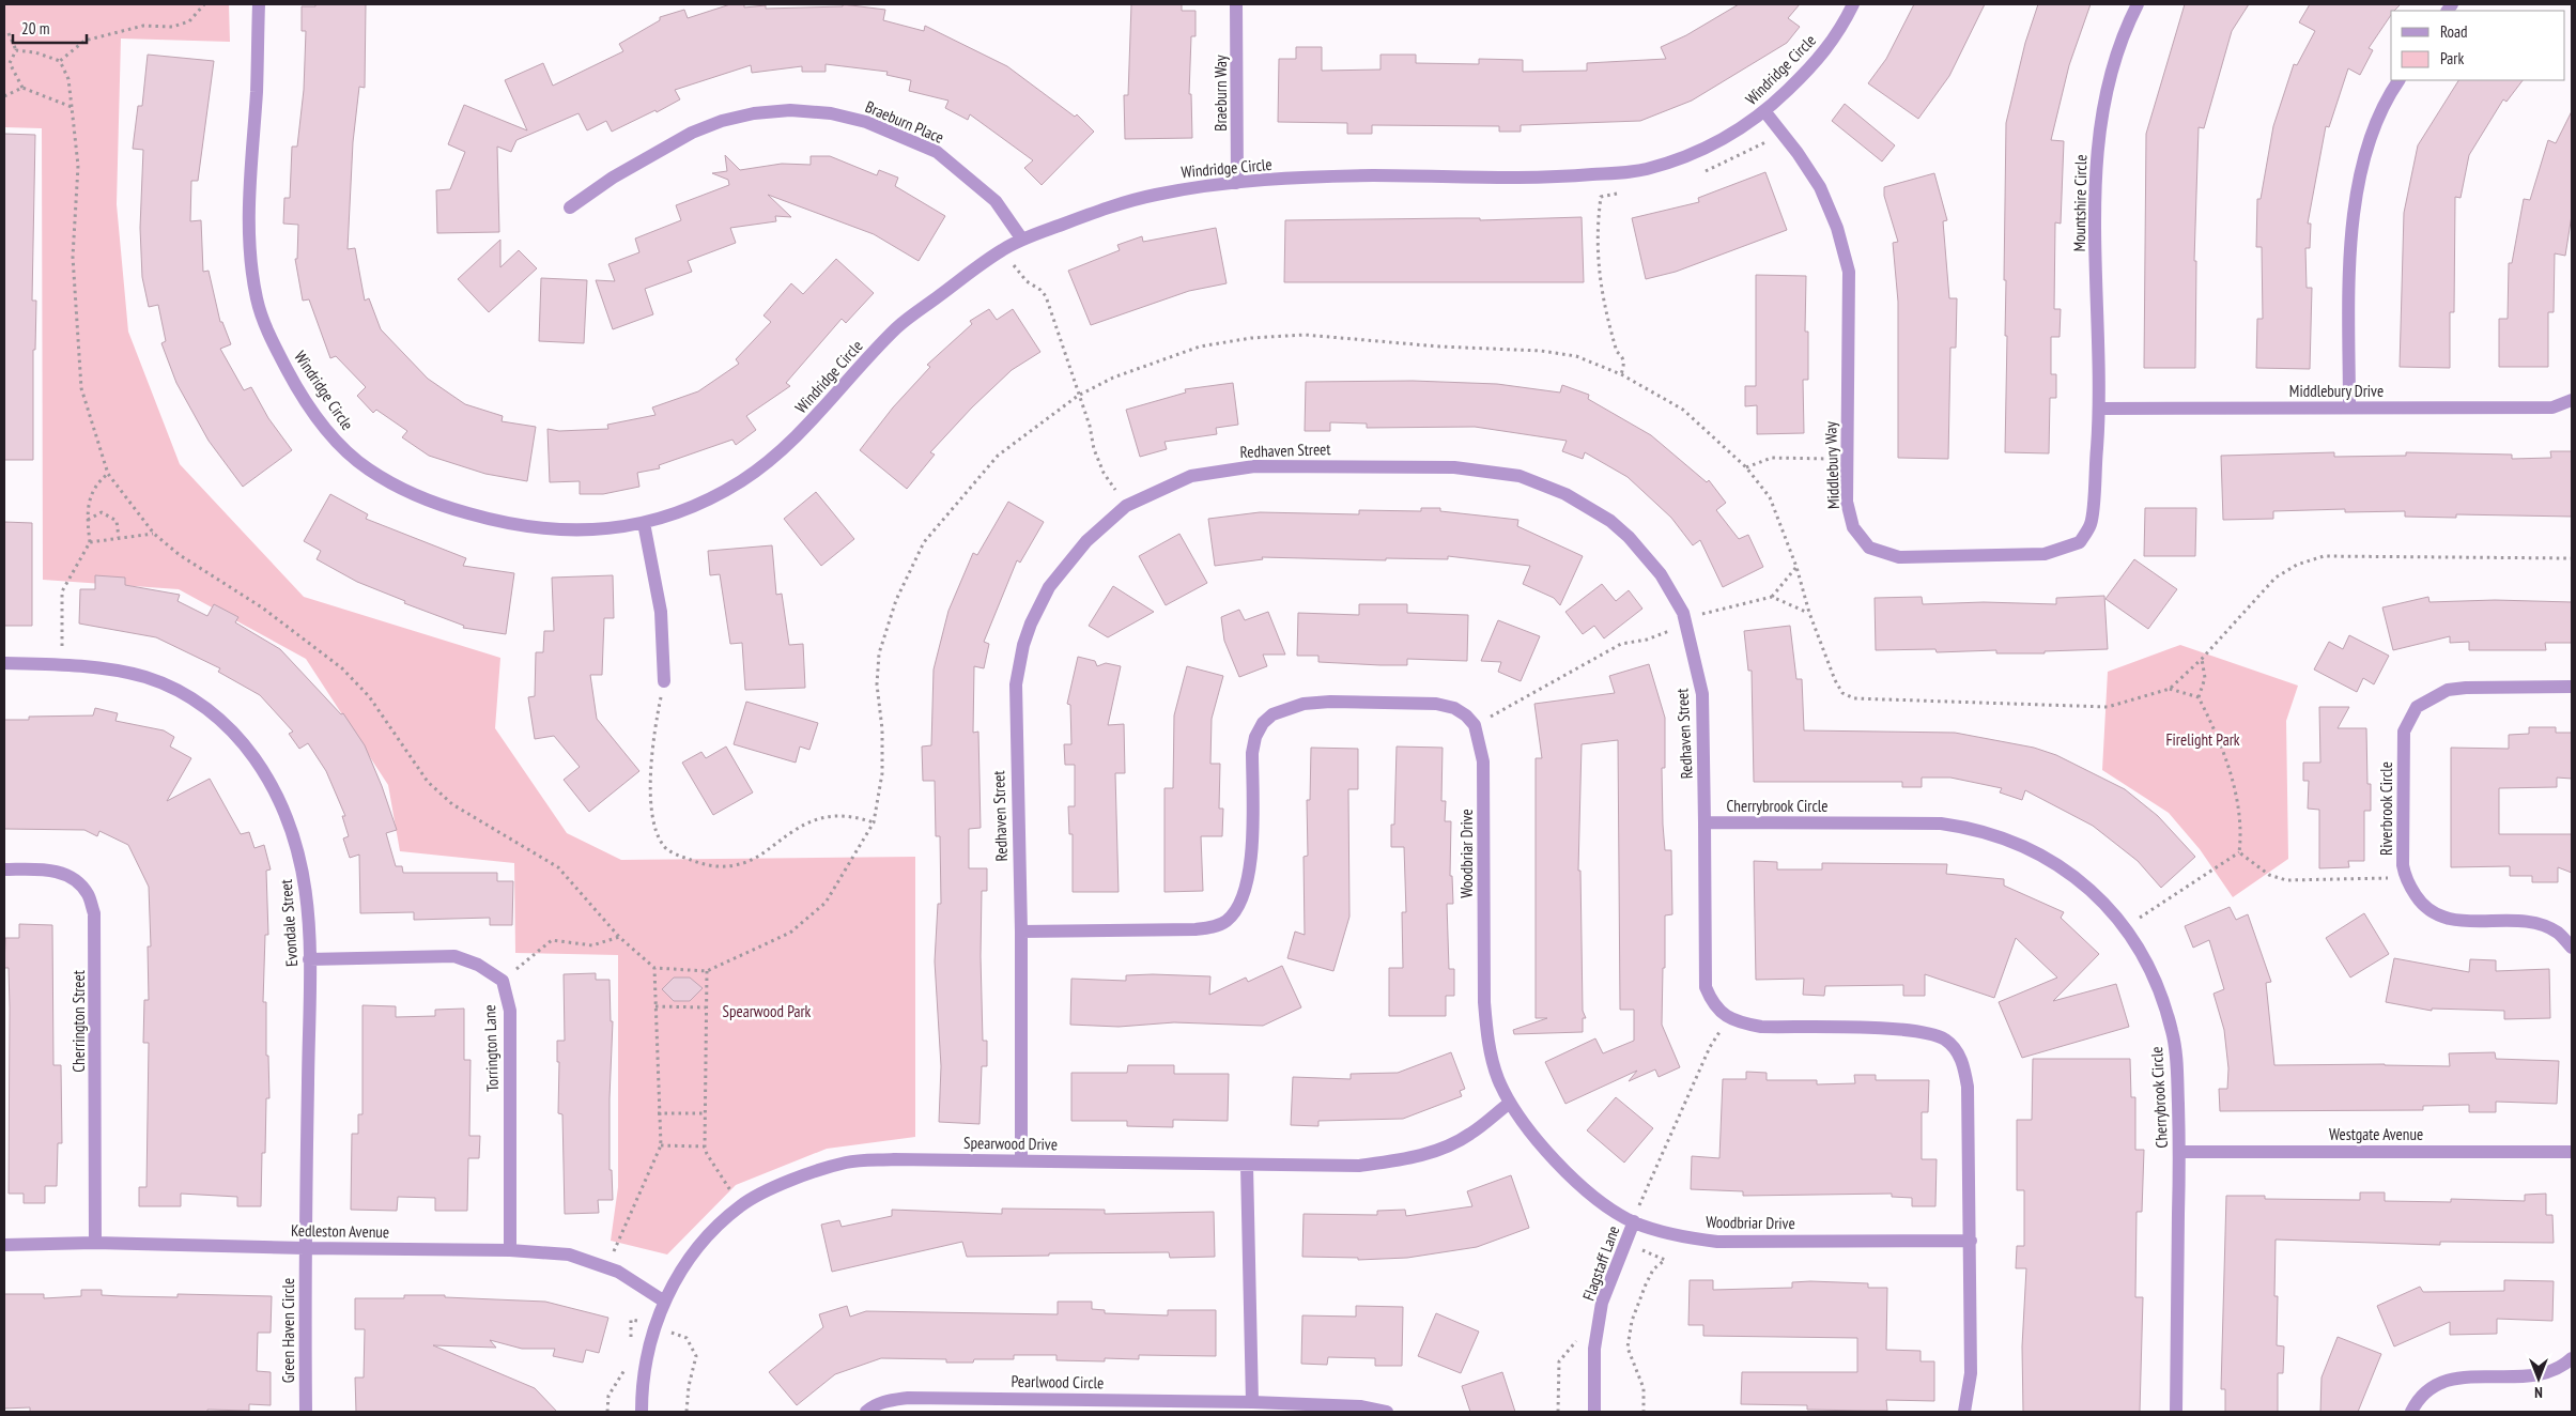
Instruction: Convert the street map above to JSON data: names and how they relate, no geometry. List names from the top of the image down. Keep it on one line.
{"streets":{"street":["Windridge Circle","Braeburn Way","Braeburn Place","Mountshire Circle","Middlebury Drive","Redhaven Street","Middlebury Way","Cherrybrook Circle","Riverbrook Circle","Woodbriar Drive","Evondale Street","Cherrington Street","Torrington Lane","Westgate Avenue","Spearwood Drive","Kedleston Avenue","Flagstaff Lane","Green Haven Circle","Pearlwood Circle"]},"crossings":[["Windridge Circle","Braeburn Way"],["Windridge Circle","Braeburn Place"],["Windridge Circle","Middlebury Way"],["Mountshire Circle","Middlebury Drive"],["Mountshire Circle","Middlebury Way"],["Middlebury Drive","Middlebury Way"],["Redhaven Street","Cherrybrook Circle"],["Redhaven Street","Spearwood Drive"],["Cherrybrook Circle","Westgate Avenue"],["Woodbriar Drive","Spearwood Drive"],["Woodbriar Drive","Flagstaff Lane"],["Evondale Street","Torrington Lane"],["Evondale Street","Kedleston Avenue"],["Evondale Street","Green Haven Circle"],["Cherrington Street","Kedleston Avenue"],["Torrington Lane","Kedleston Avenue"],["Spearwood Drive","Kedleston Avenue"],["Kedleston Avenue","Green Haven Circle"]],"parks":["Firelight Park","Spearwood Park"],"legend":["Road","Park"],"scale_bar":"20 m","north":"bottom"}
